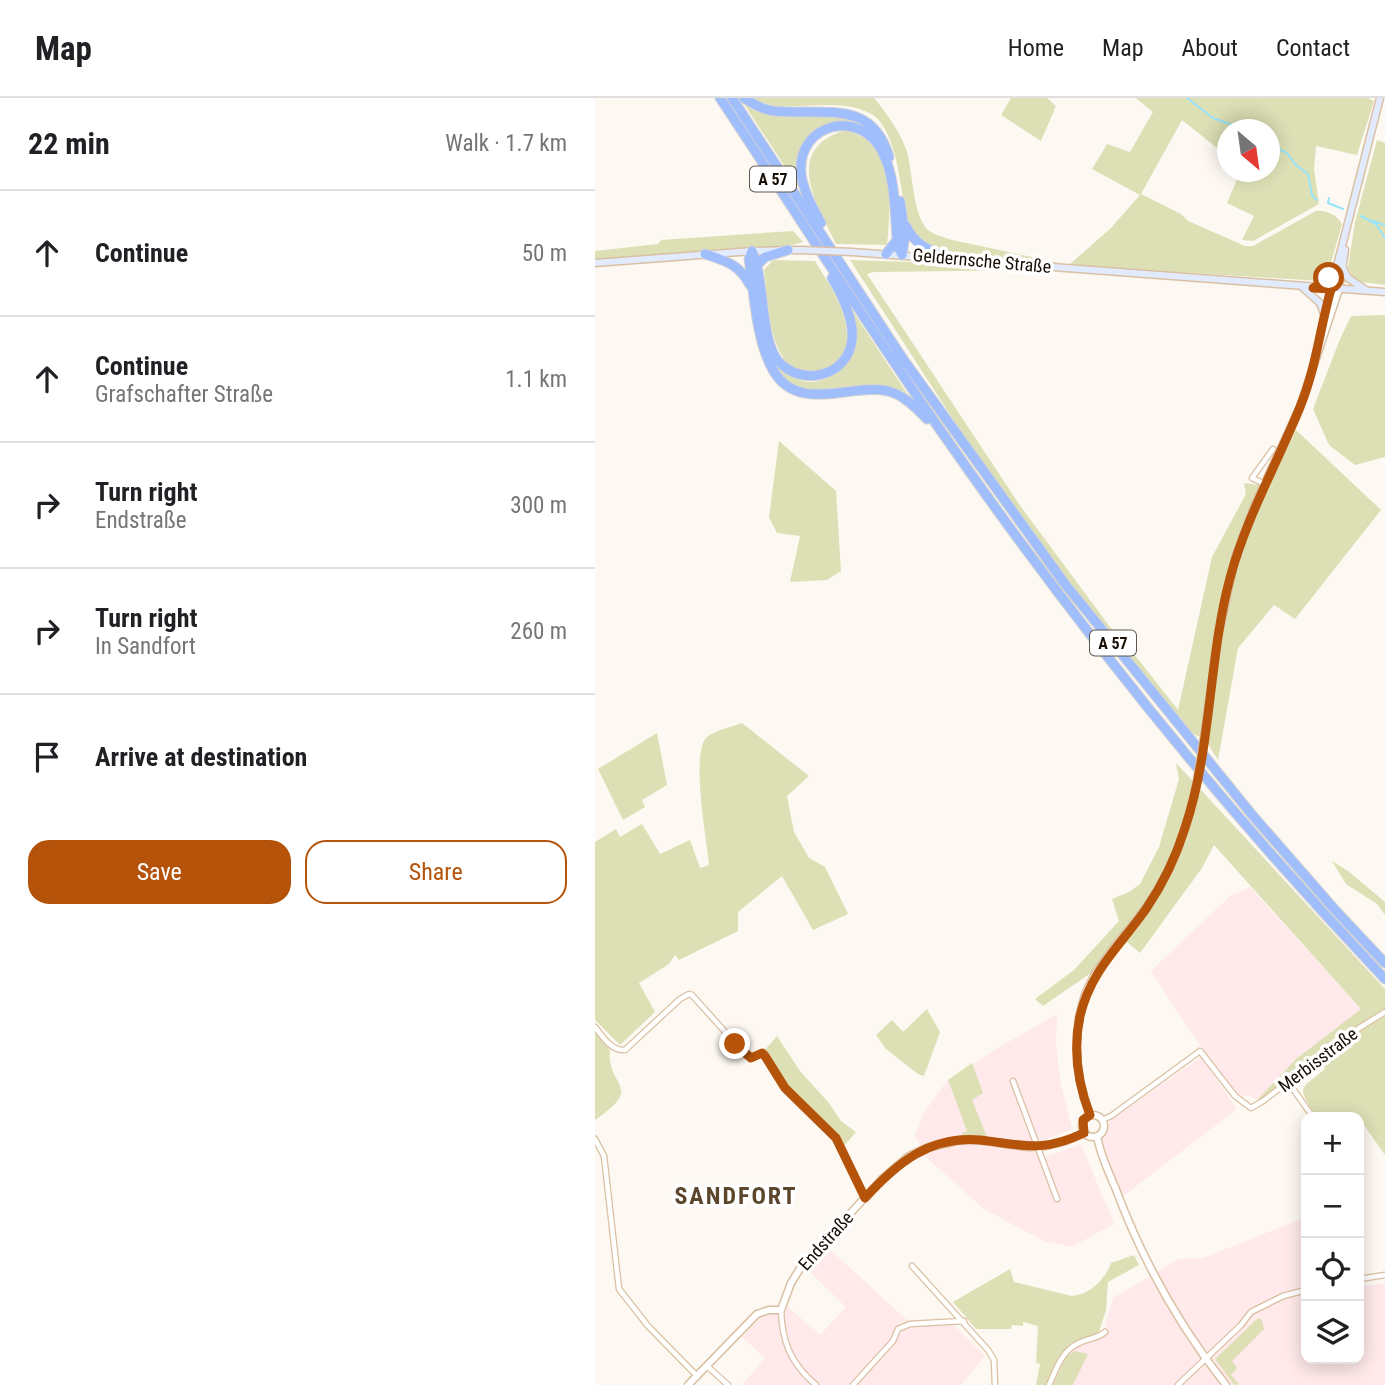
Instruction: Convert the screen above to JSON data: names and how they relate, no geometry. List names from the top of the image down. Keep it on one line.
{"streets":{"highway":["A 57"],"main road":["Geldernsche Straße"],"street":["Merbisstraße","Endstraße"]},"crossings":[["Merbisstraße","Endstraße"]],"districts":["SANDFORT"],"north":"bottom right","page":{"header":"Map","nav":["Home","Map","About","Contact"],"heading":["22 min","Walk · 1.7 km"],"list":[["Continue","50 m"],["Continue","Grafschafter Straße","1.1 km"],["Turn right","Endstraße","300 m"],["Turn right","In Sandfort","260 m"],"Arrive at destination"],"buttons":["Save","Share"],"map_buttons":["+","−"]}}
